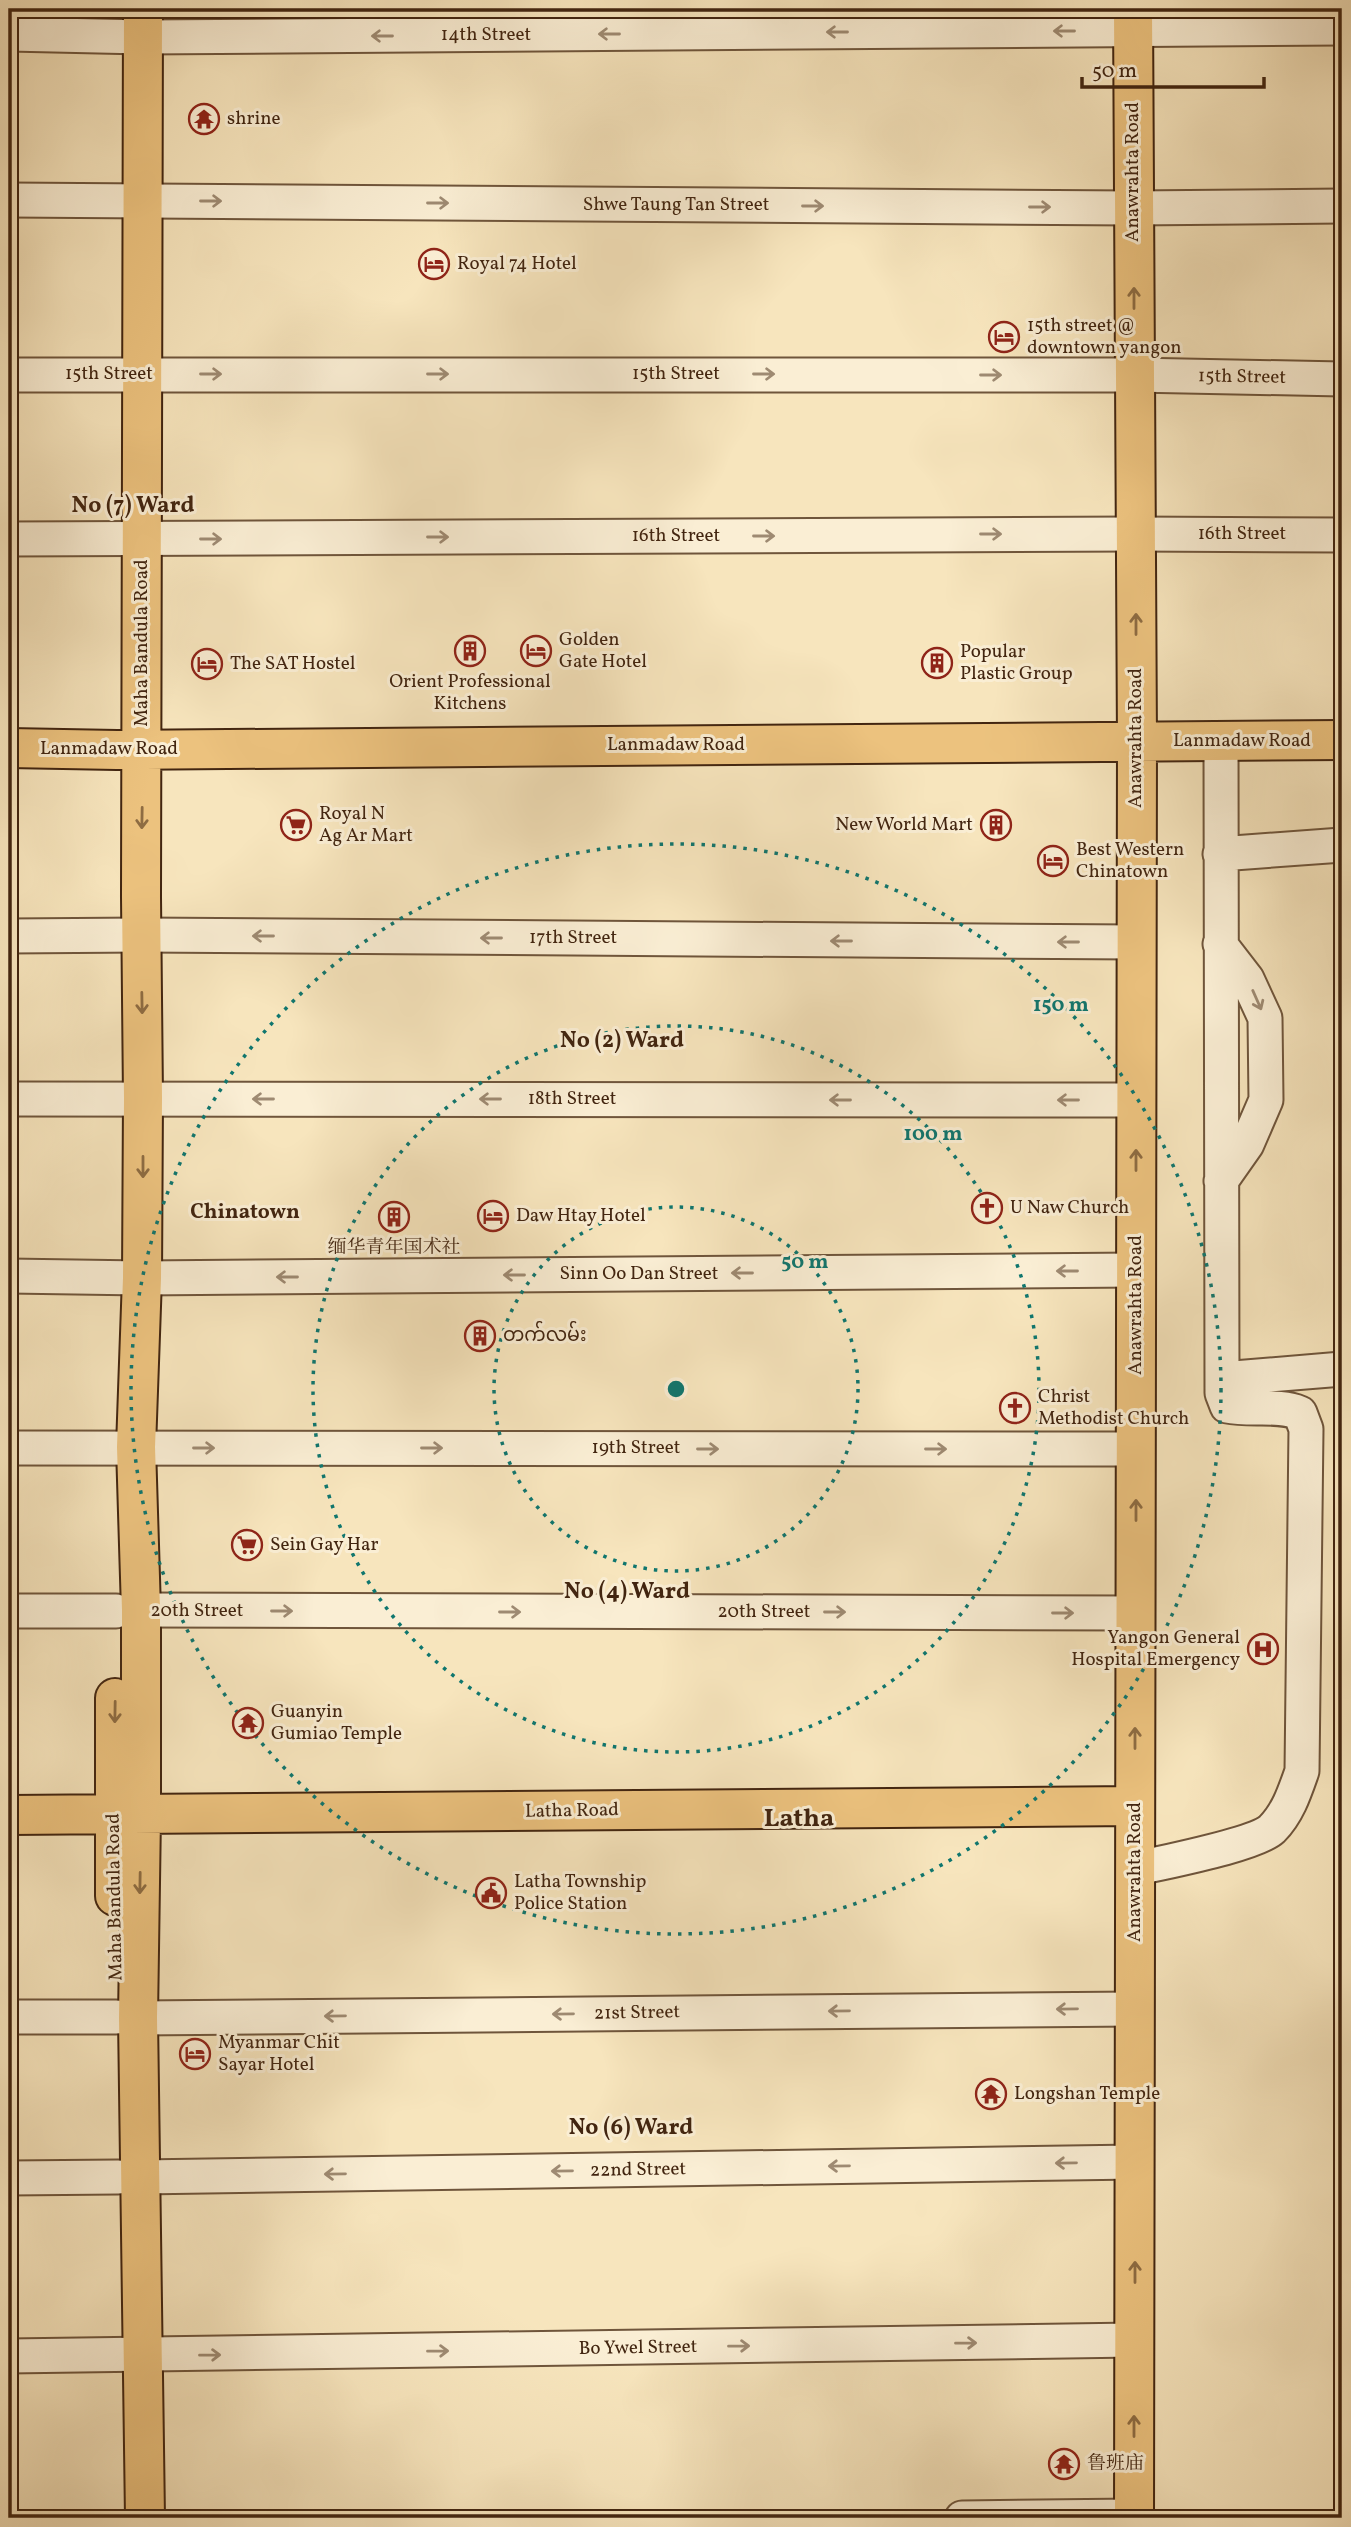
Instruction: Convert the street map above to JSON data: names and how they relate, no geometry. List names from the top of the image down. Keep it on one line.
{"streets":{"main road":["Anawrahta Road","Maha Bandula Road","Lanmadaw Road","Latha Road"],"street":["14th Street","Shwe Taung Tan Street","15th Street","16th Street","17th Street","18th Street","Sinn Oo Dan Street","19th Street","20th Street","21st Street","22nd Street","Bo Ywel Street"]},"crossings":[["14th Street","Anawrahta Road"],["14th Street","Maha Bandula Road"],["Anawrahta Road","Shwe Taung Tan Street"],["Anawrahta Road","15th Street"],["Anawrahta Road","16th Street"],["Anawrahta Road","Lanmadaw Road"],["Anawrahta Road","17th Street"],["Anawrahta Road","18th Street"],["Anawrahta Road","Sinn Oo Dan Street"],["Anawrahta Road","19th Street"],["Anawrahta Road","20th Street"],["Anawrahta Road","Latha Road"],["Anawrahta Road","21st Street"],["Anawrahta Road","22nd Street"],["Anawrahta Road","Bo Ywel Street"],["Shwe Taung Tan Street","Maha Bandula Road"],["15th Street","Maha Bandula Road"],["16th Street","Maha Bandula Road"],["Maha Bandula Road","Lanmadaw Road"],["Maha Bandula Road","17th Street"],["Maha Bandula Road","18th Street"],["Maha Bandula Road","Sinn Oo Dan Street"],["Maha Bandula Road","19th Street"],["Maha Bandula Road","20th Street"],["Maha Bandula Road","Latha Road"],["Maha Bandula Road","21st Street"],["Maha Bandula Road","22nd Street"],["Maha Bandula Road","Bo Ywel Street"]],"one_way":["14th Street","Anawrahta Road","Shwe Taung Tan Street","15th Street","16th Street","Maha Bandula Road","17th Street","18th Street","Sinn Oo Dan Street","19th Street","20th Street","21st Street","22nd Street","Bo Ywel Street"],"districts":["No (7) Ward","No (2) Ward","Chinatown","No (4) Ward","Latha","No (6) Ward"],"places":{"temple":["shrine","Guanyin Gumiao Temple","Longshan Temple","鲁班庙"],"hotel":["Royal 74 Hotel","15th street @ downtown yangon","Golden Gate Hotel","The SAT Hostel","Best Western Chinatown","Daw Htay Hotel","Myanmar Chit Sayar Hotel"],"building":["Orient Professional Kitchens","Popular Plastic Group","New World Mart","缅华青年国术社","တက်လမ်း"],"supermarket":["Royal N Ag Ar Mart","Sein Gay Har"],"church":["U Naw Church","Christ Methodist Church"],"hospital":["Yangon General Hospital Emergency"],"public building":["Latha Township Police Station"]},"scale_bar":"50 m","rings":["150 m","100 m","50 m"]}
